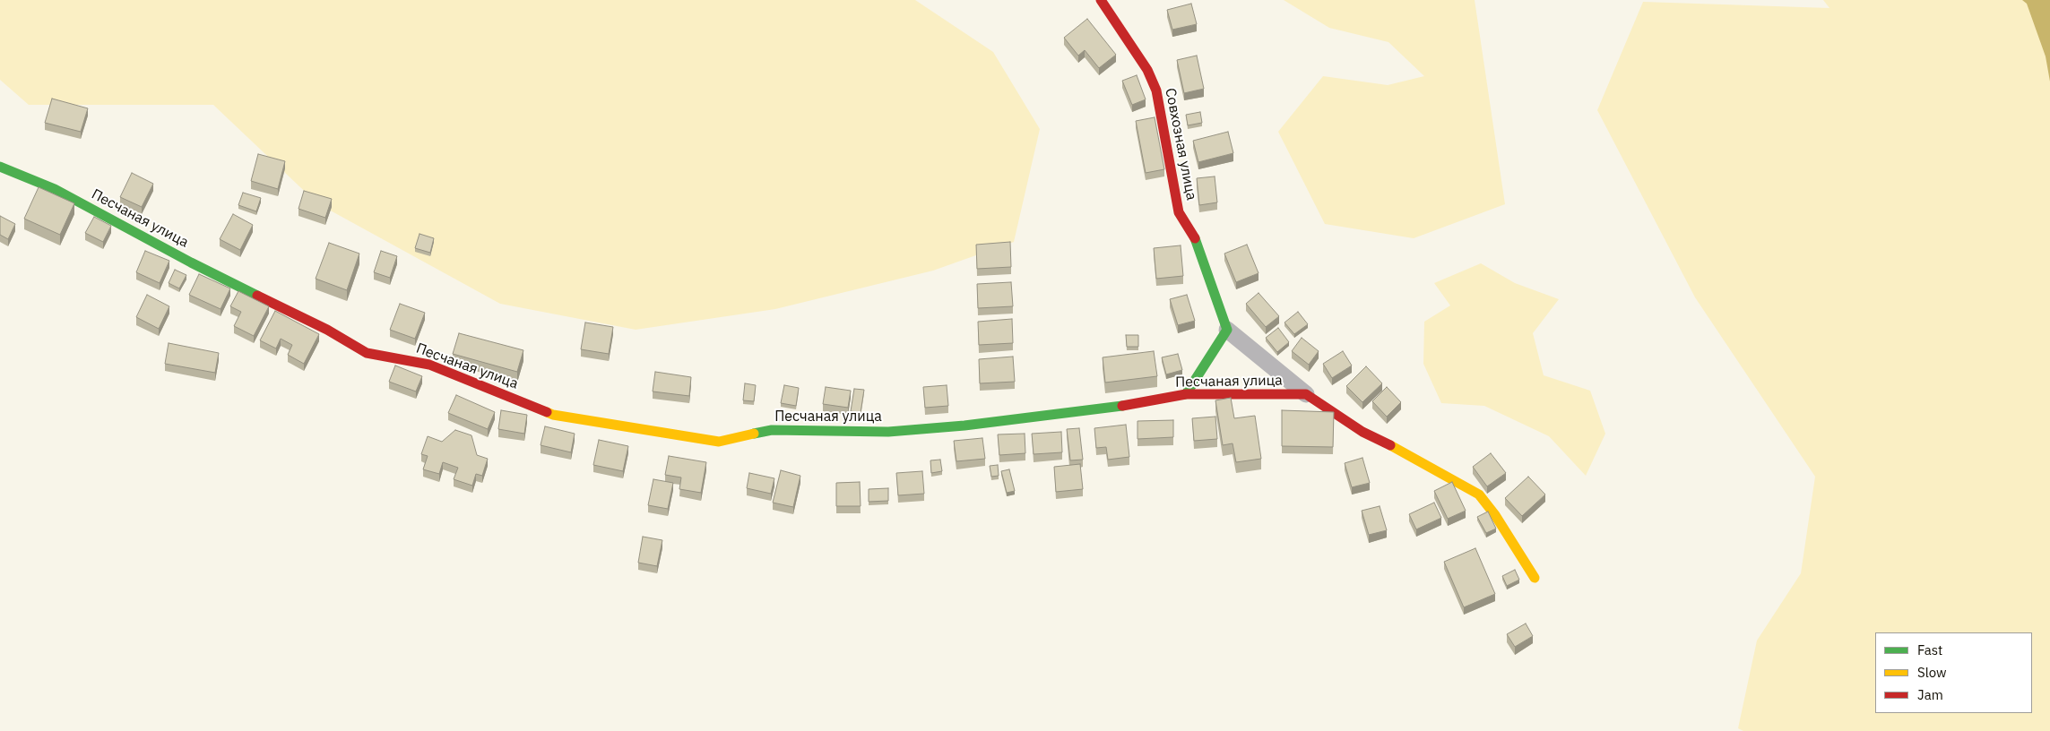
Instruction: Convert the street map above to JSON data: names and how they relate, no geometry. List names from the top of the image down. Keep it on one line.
{"streets":{"street":["Совхозная улица","Песчаная улица"]},"legend":["Fast","Slow","Jam"]}
